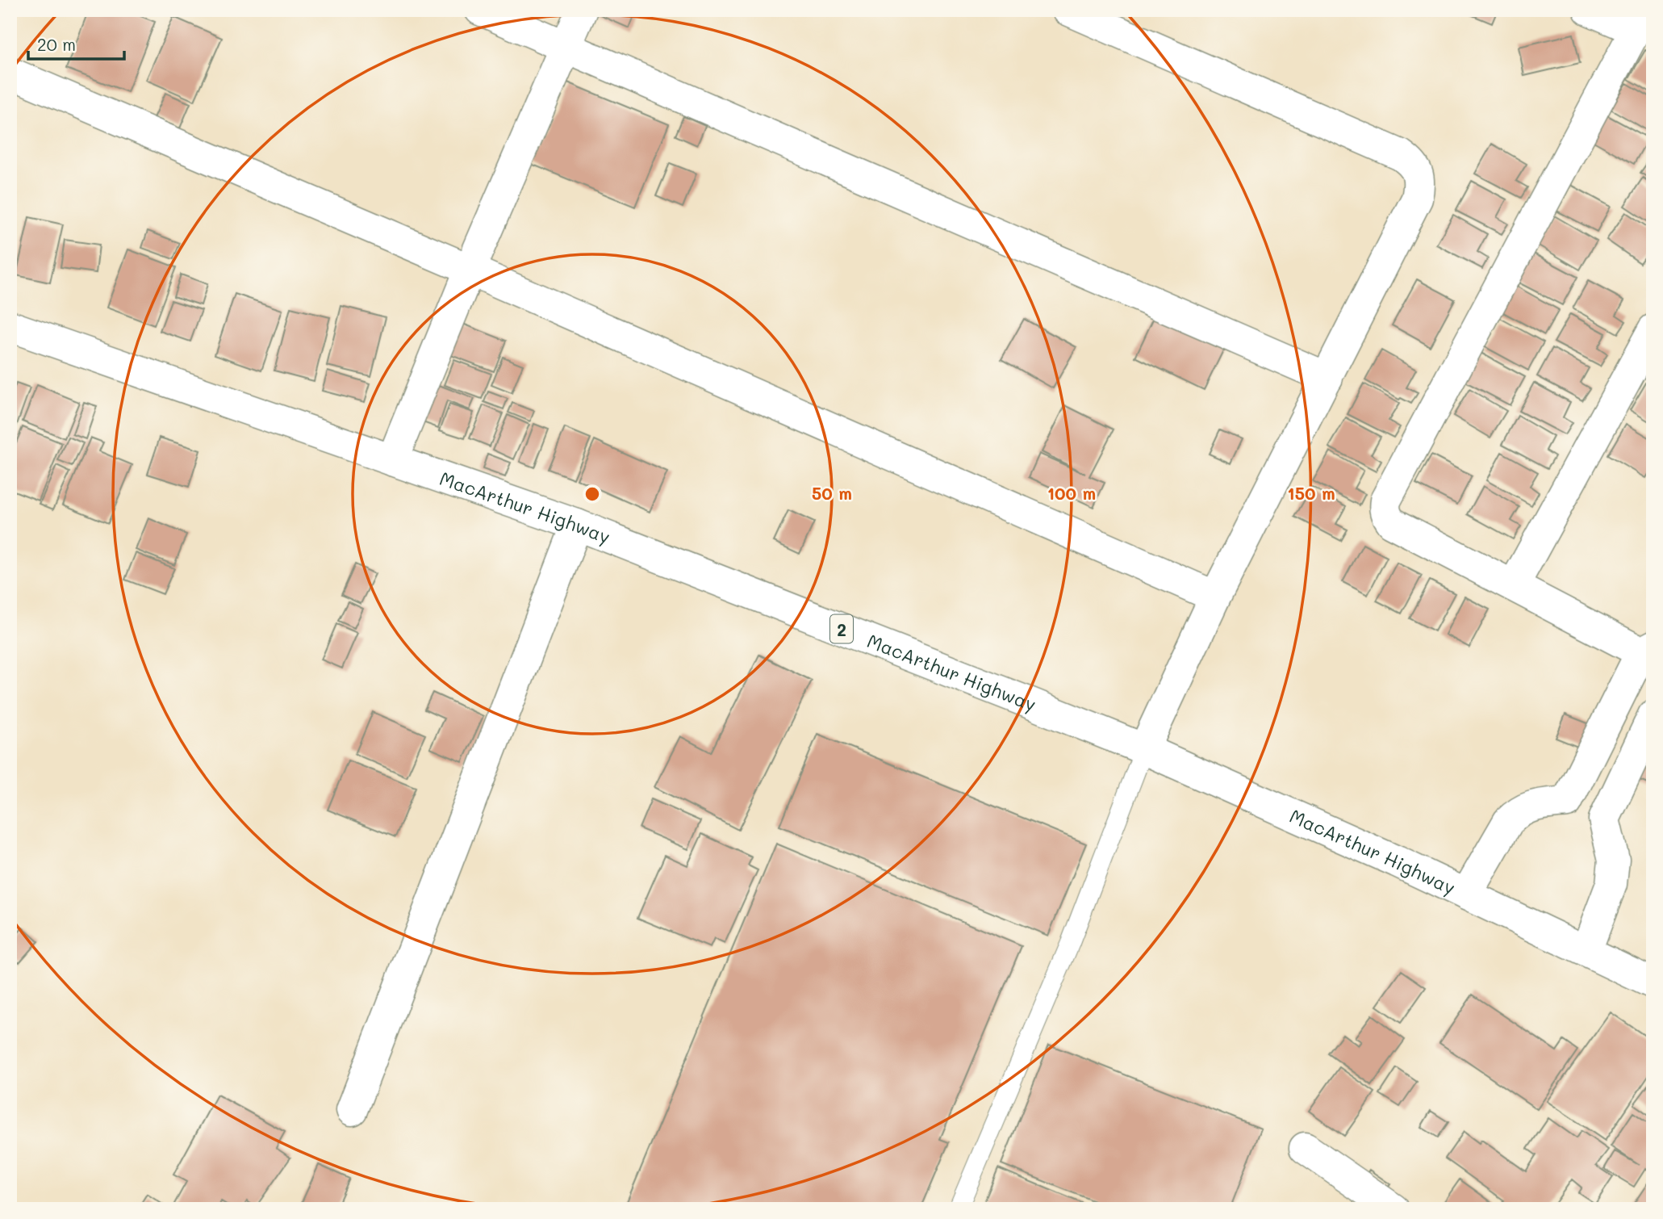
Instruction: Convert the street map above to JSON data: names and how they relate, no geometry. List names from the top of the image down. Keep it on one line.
{"streets":{"main road":["MacArthur Highway","2"]},"scale_bar":"20 m","rings":["50 m","100 m","150 m"]}
